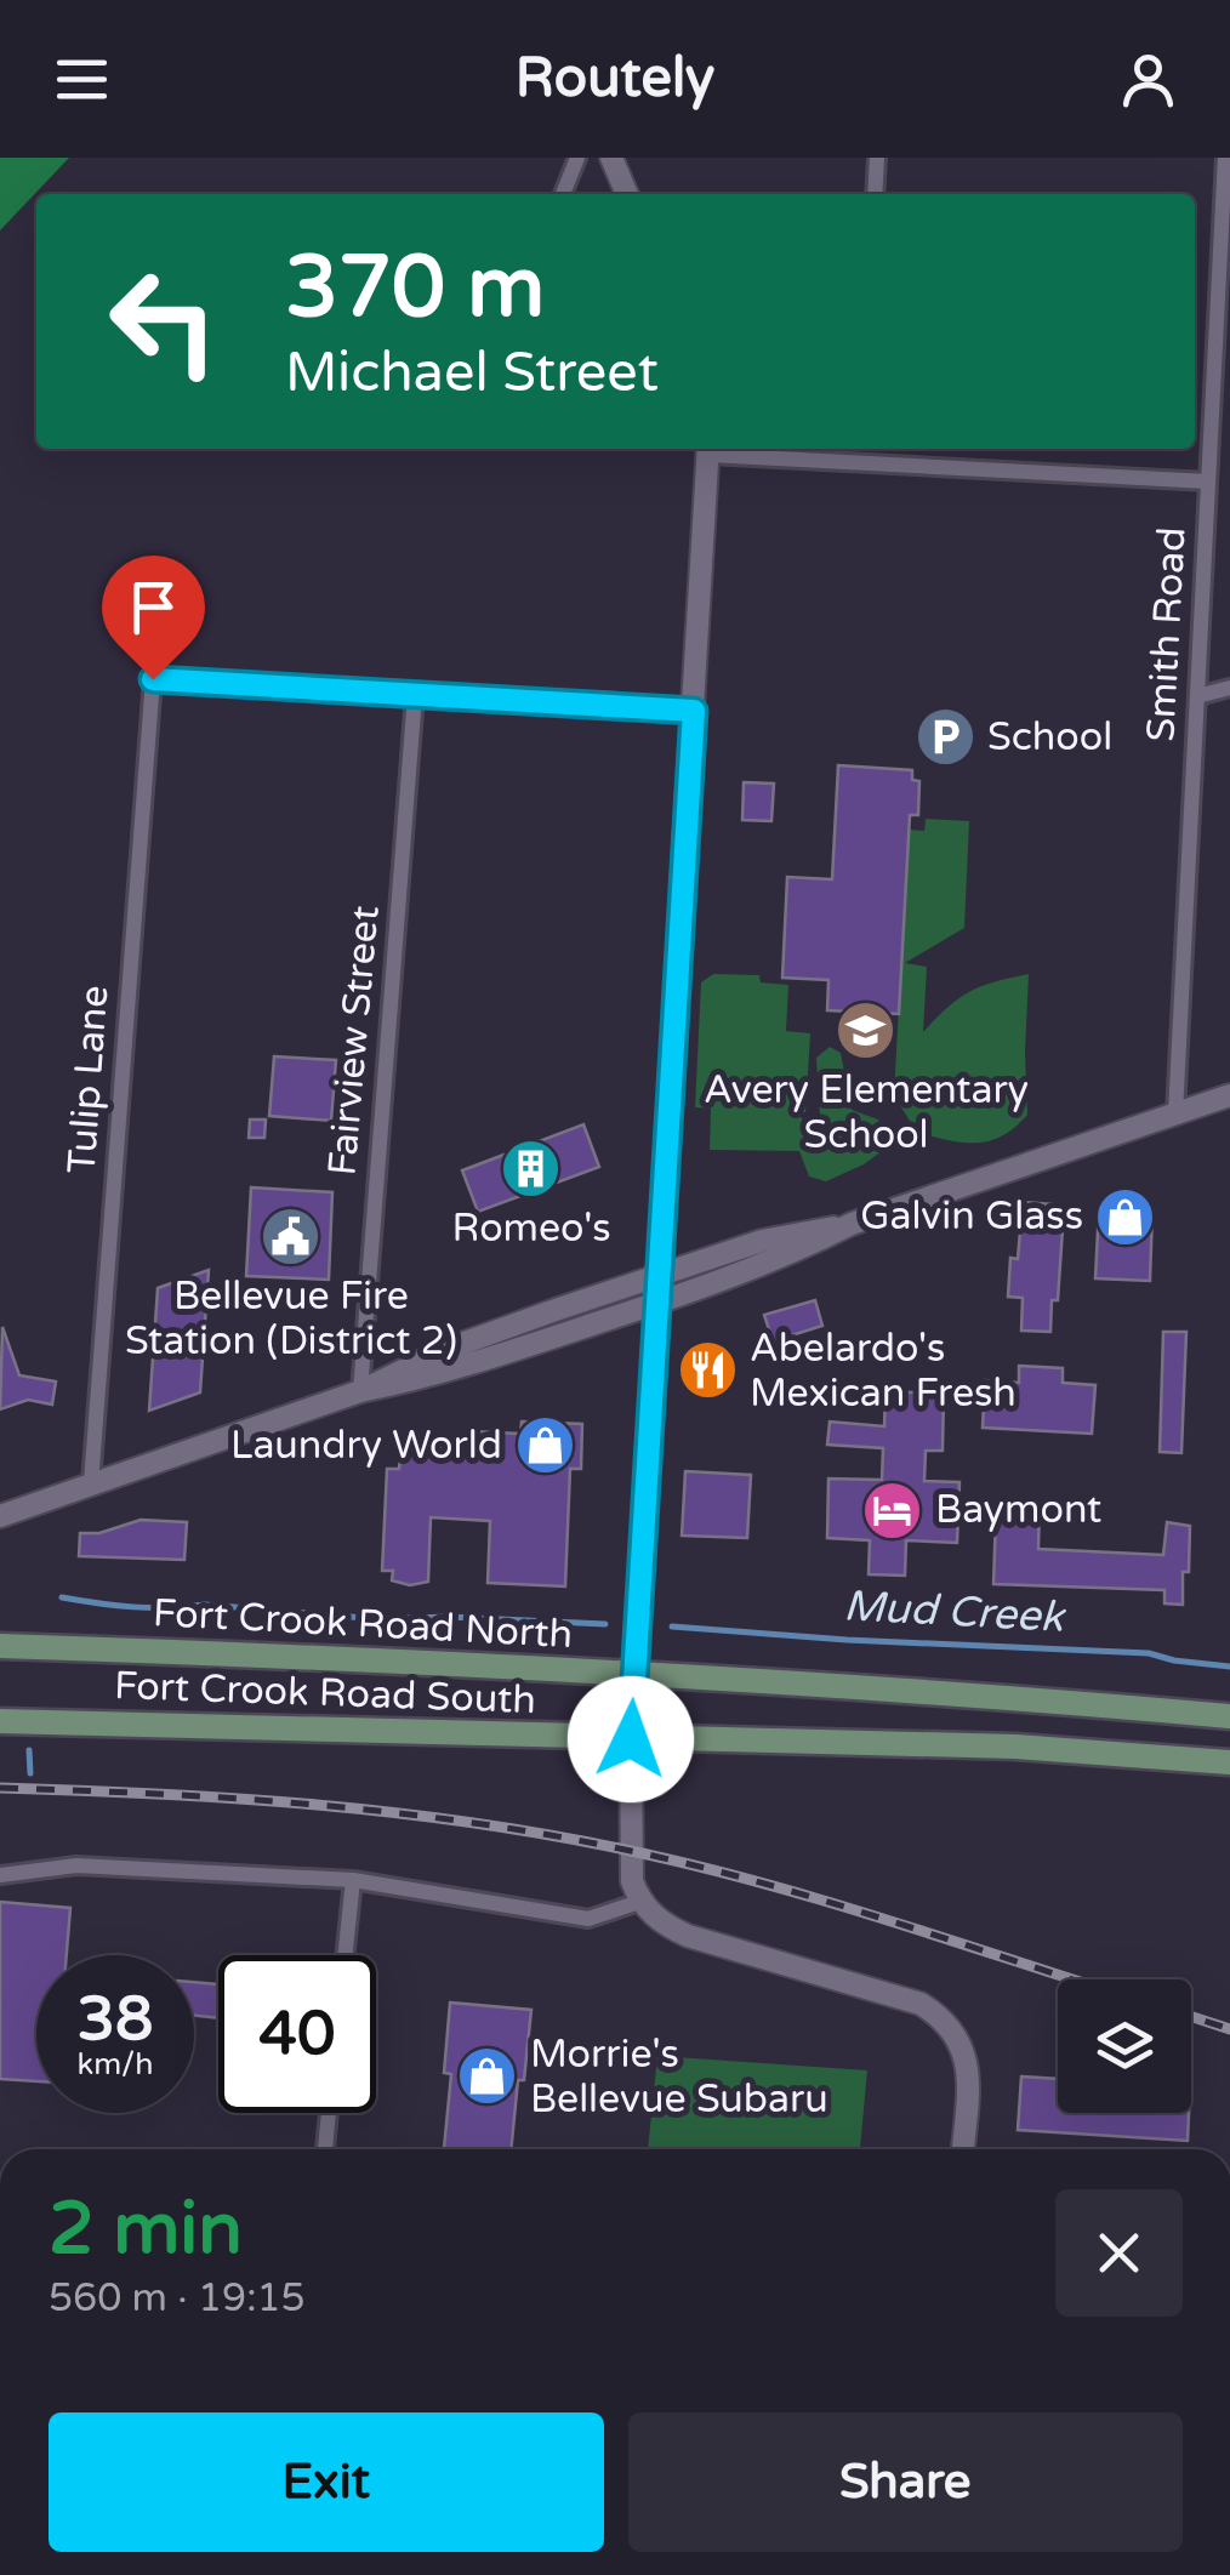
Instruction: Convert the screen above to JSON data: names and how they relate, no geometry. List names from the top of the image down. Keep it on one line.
{"streets":{"main road":["Fort Crook Road North","Fort Crook Road South"],"street":["Smith Road","Fairview Street","Tulip Lane"]},"crossings":[["Fairview Street","Tulip Lane"]],"water":["Mud Creek"],"places":{"parking":["School"],"school or university":["Avery Elementary School"],"building":["Romeo's"],"shop":["Galvin Glass","Laundry World","Morrie's Bellevue Subaru"],"public building":["Bellevue Fire Station (District 2)"],"restaurant":["Abelardo's Mexican Fresh"],"hotel":["Baymont"]},"page":{"header":"Routely","turn":["370 m","Michael Street"],"speed":"38 km/h","limit":"40","heading":["2 min","560 m · 19:15"],"buttons":["Exit","Share"]}}
